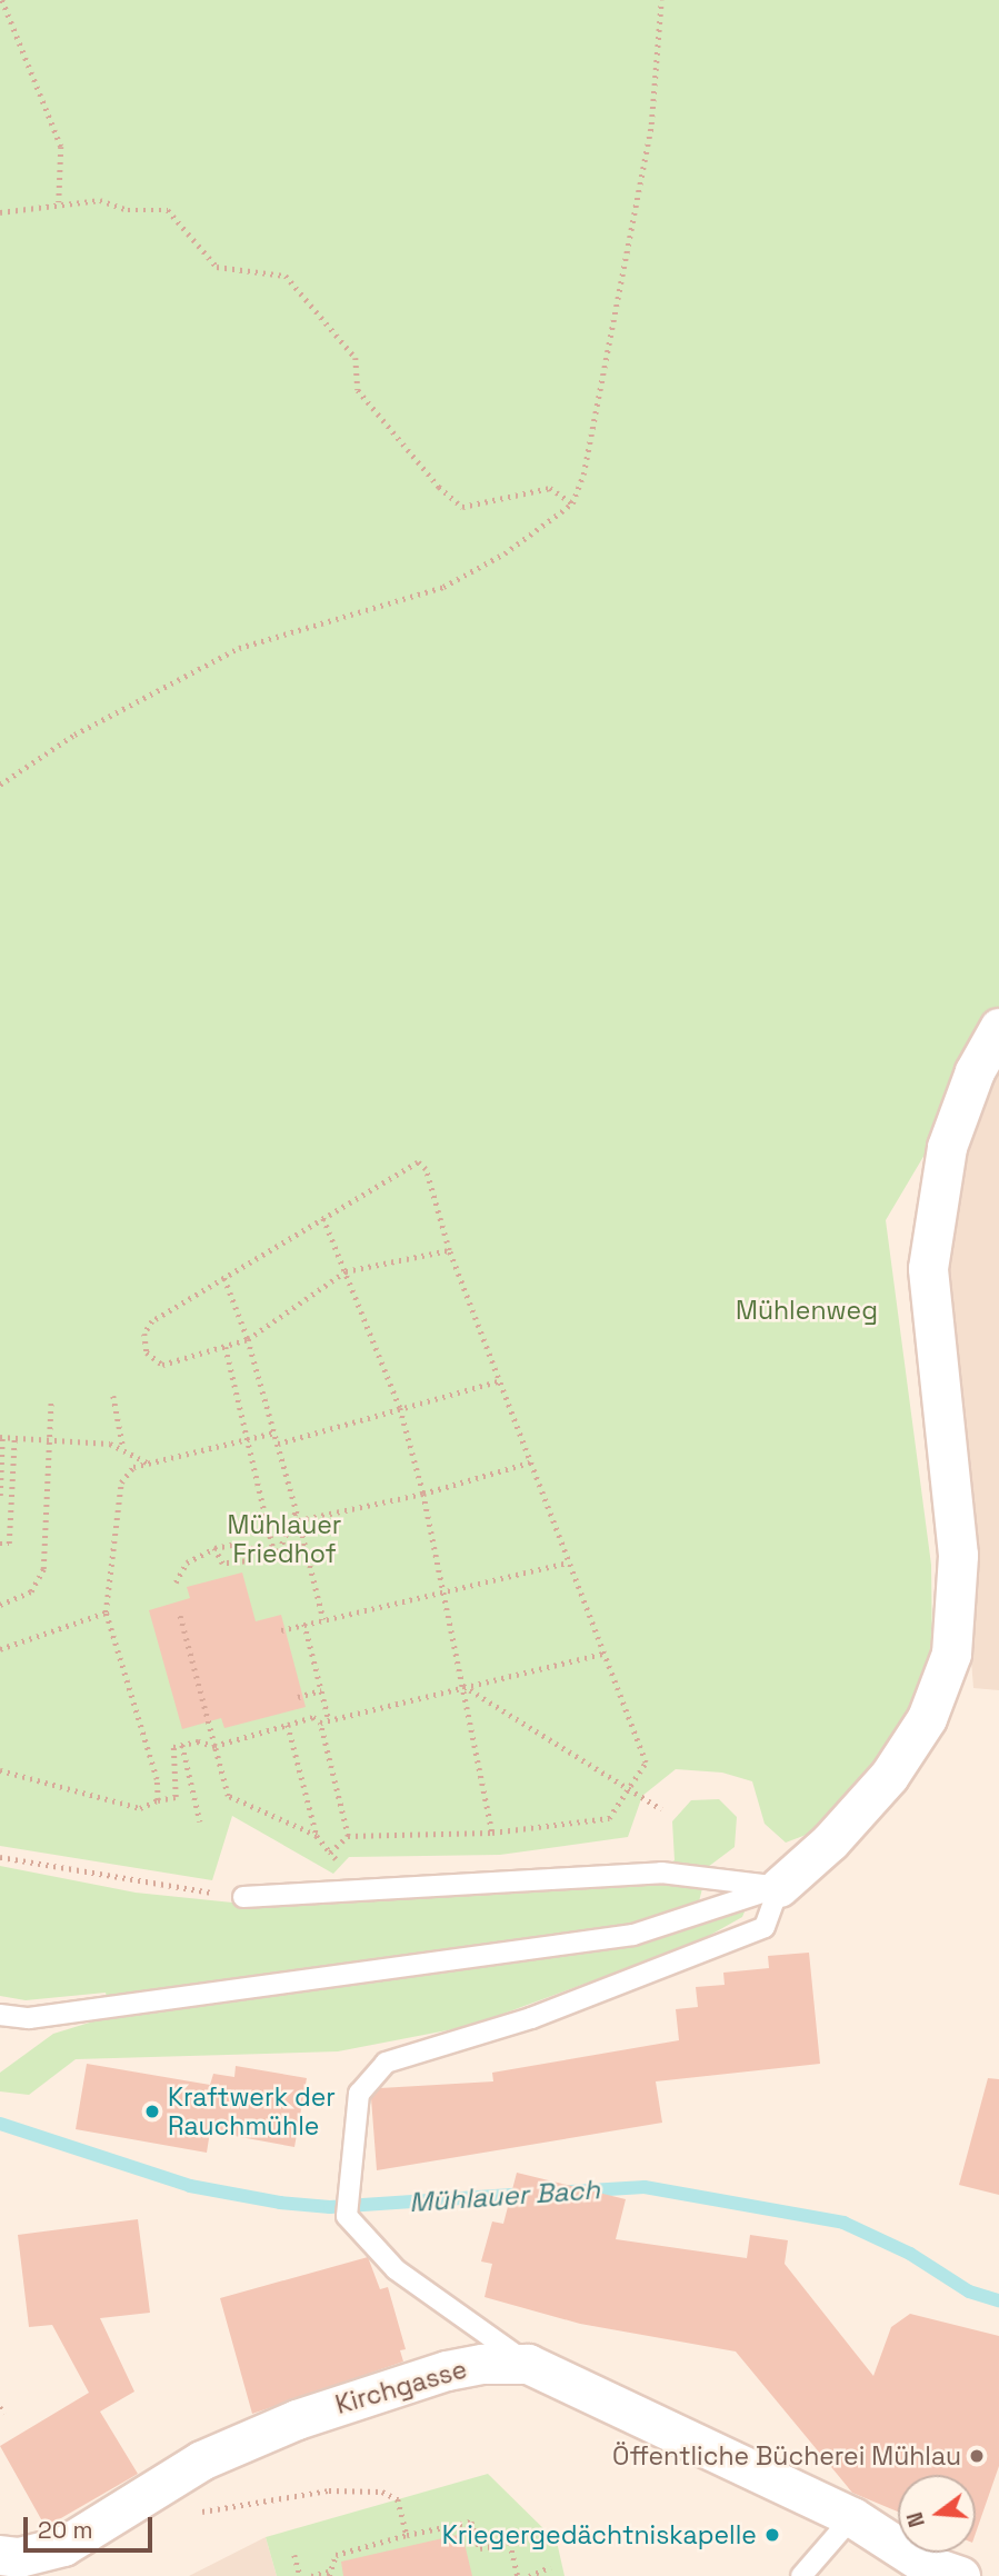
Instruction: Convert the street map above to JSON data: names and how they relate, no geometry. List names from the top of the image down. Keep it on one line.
{"streets":{"street":["Kirchgasse"]},"water":["Mühlauer Bach"],"parks":["Mühlenweg","Mühlauer Friedhof"],"places":["Kraftwerk der Rauchmühle","Öffentliche Bücherei Mühlau","Kriegergedächtniskapelle"],"scale_bar":"20 m","north":"left"}
